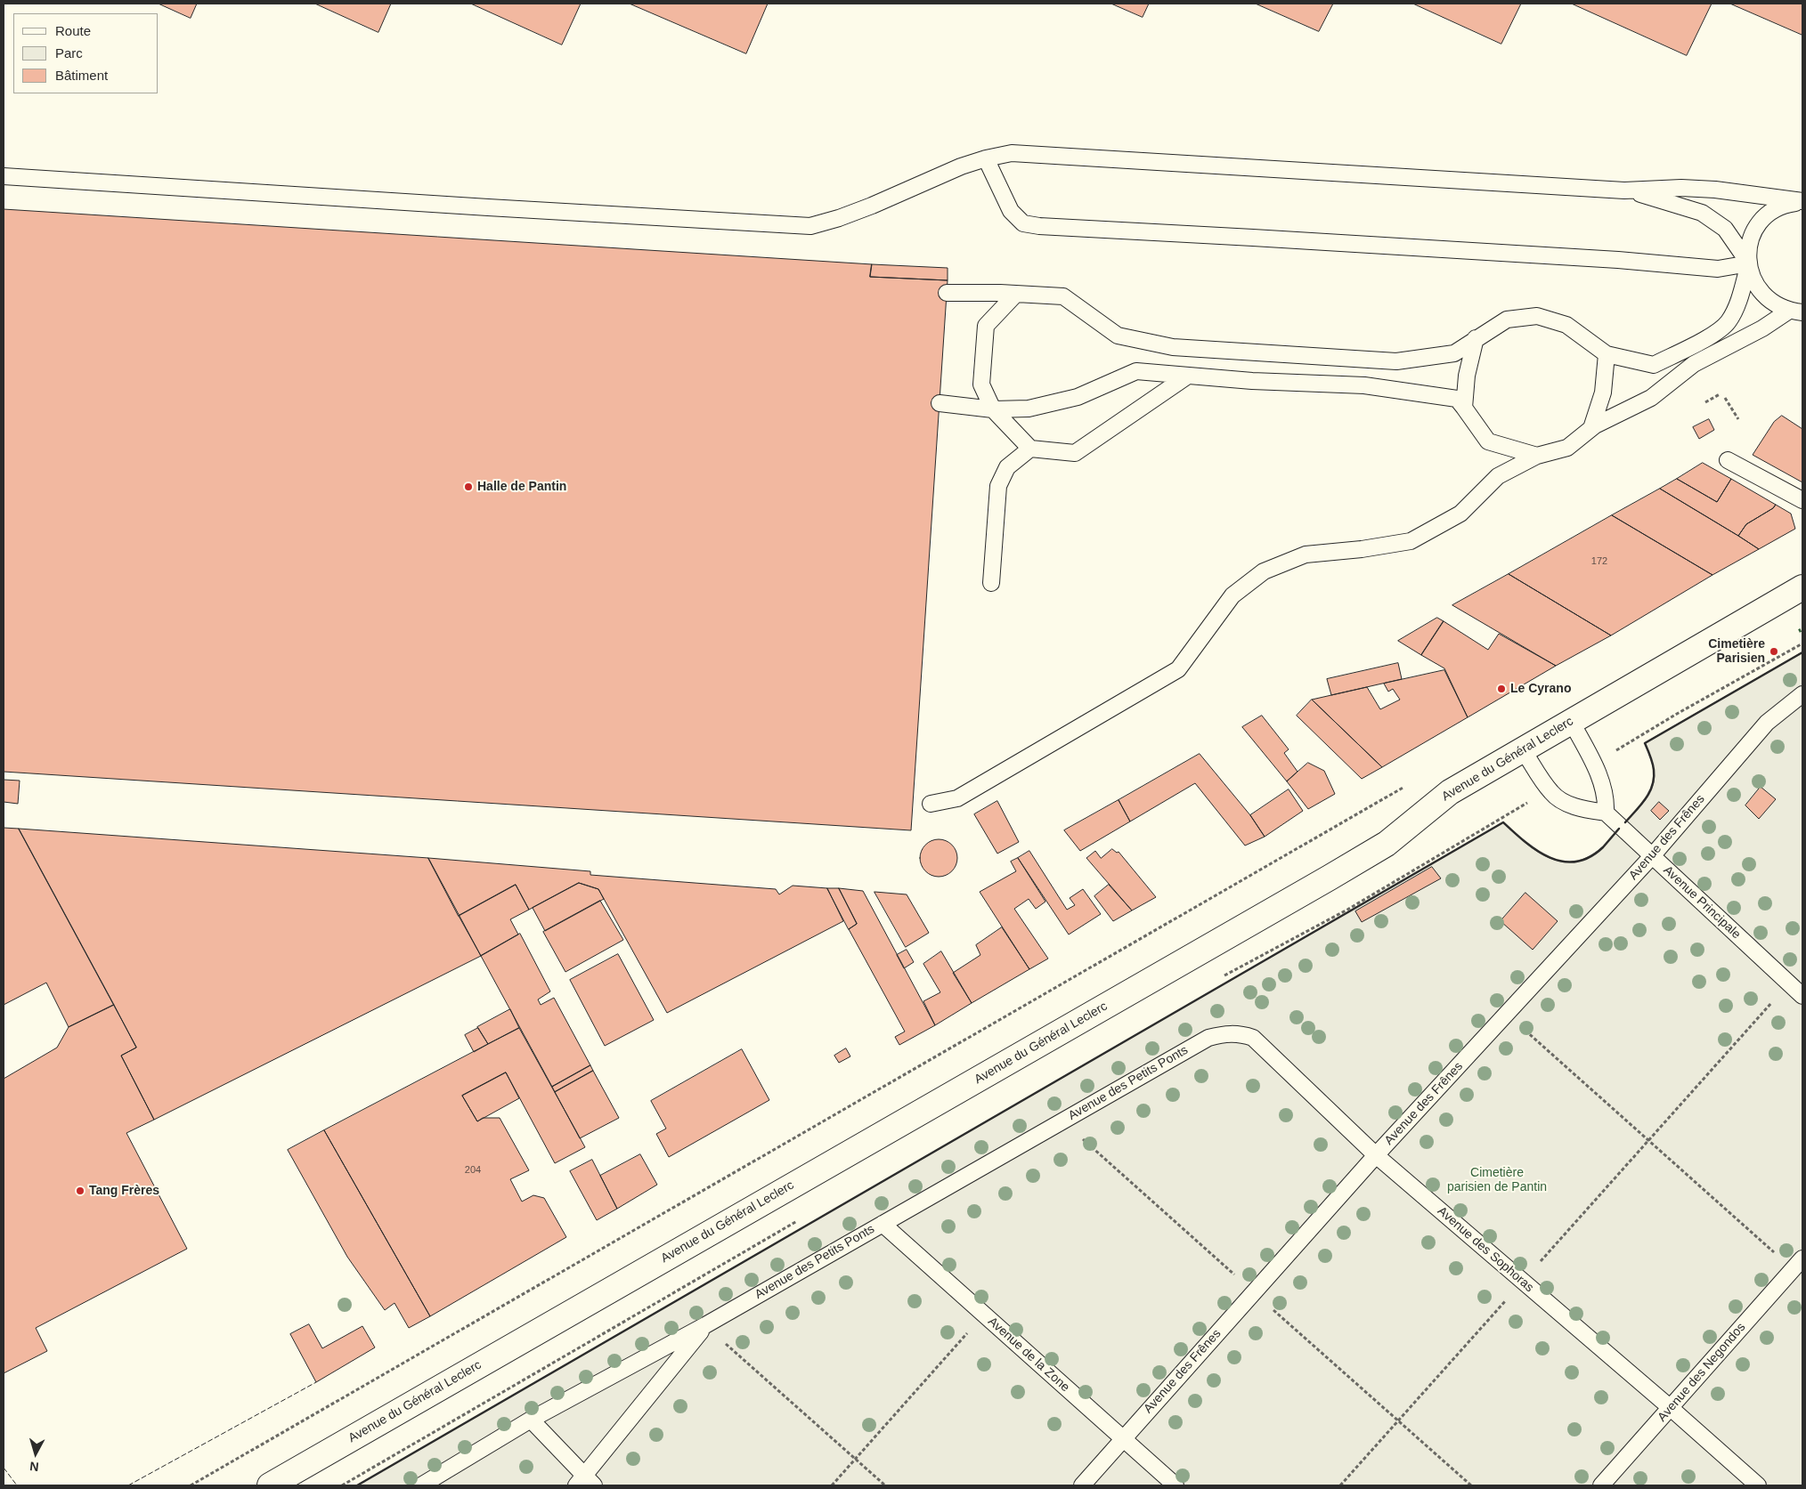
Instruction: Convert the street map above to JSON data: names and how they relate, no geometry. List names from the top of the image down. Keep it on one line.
{"streets":{"main road":["Avenue du Général Leclerc"],"lane":["Avenue des Frênes","Avenue Principale","Avenue des Petits Ponts","Avenue des Sophoras","Avenue de la Zone","Avenue des Negondos"]},"crossings":[["Avenue des Frênes","Avenue Principale"],["Avenue des Frênes","Avenue des Sophoras"],["Avenue des Frênes","Avenue de la Zone"],["Avenue des Petits Ponts","Avenue des Sophoras"],["Avenue des Petits Ponts","Avenue de la Zone"],["Avenue des Sophoras","Avenue des Negondos"]],"parks":["Cimetière parisien de Pantin"],"places":["Halle de Pantin","Cimetière Parisien","Le Cyrano","Tang Frères"],"house_numbers":["172","204"],"legend":["Route","Parc","Bâtiment"],"north":"bottom"}
